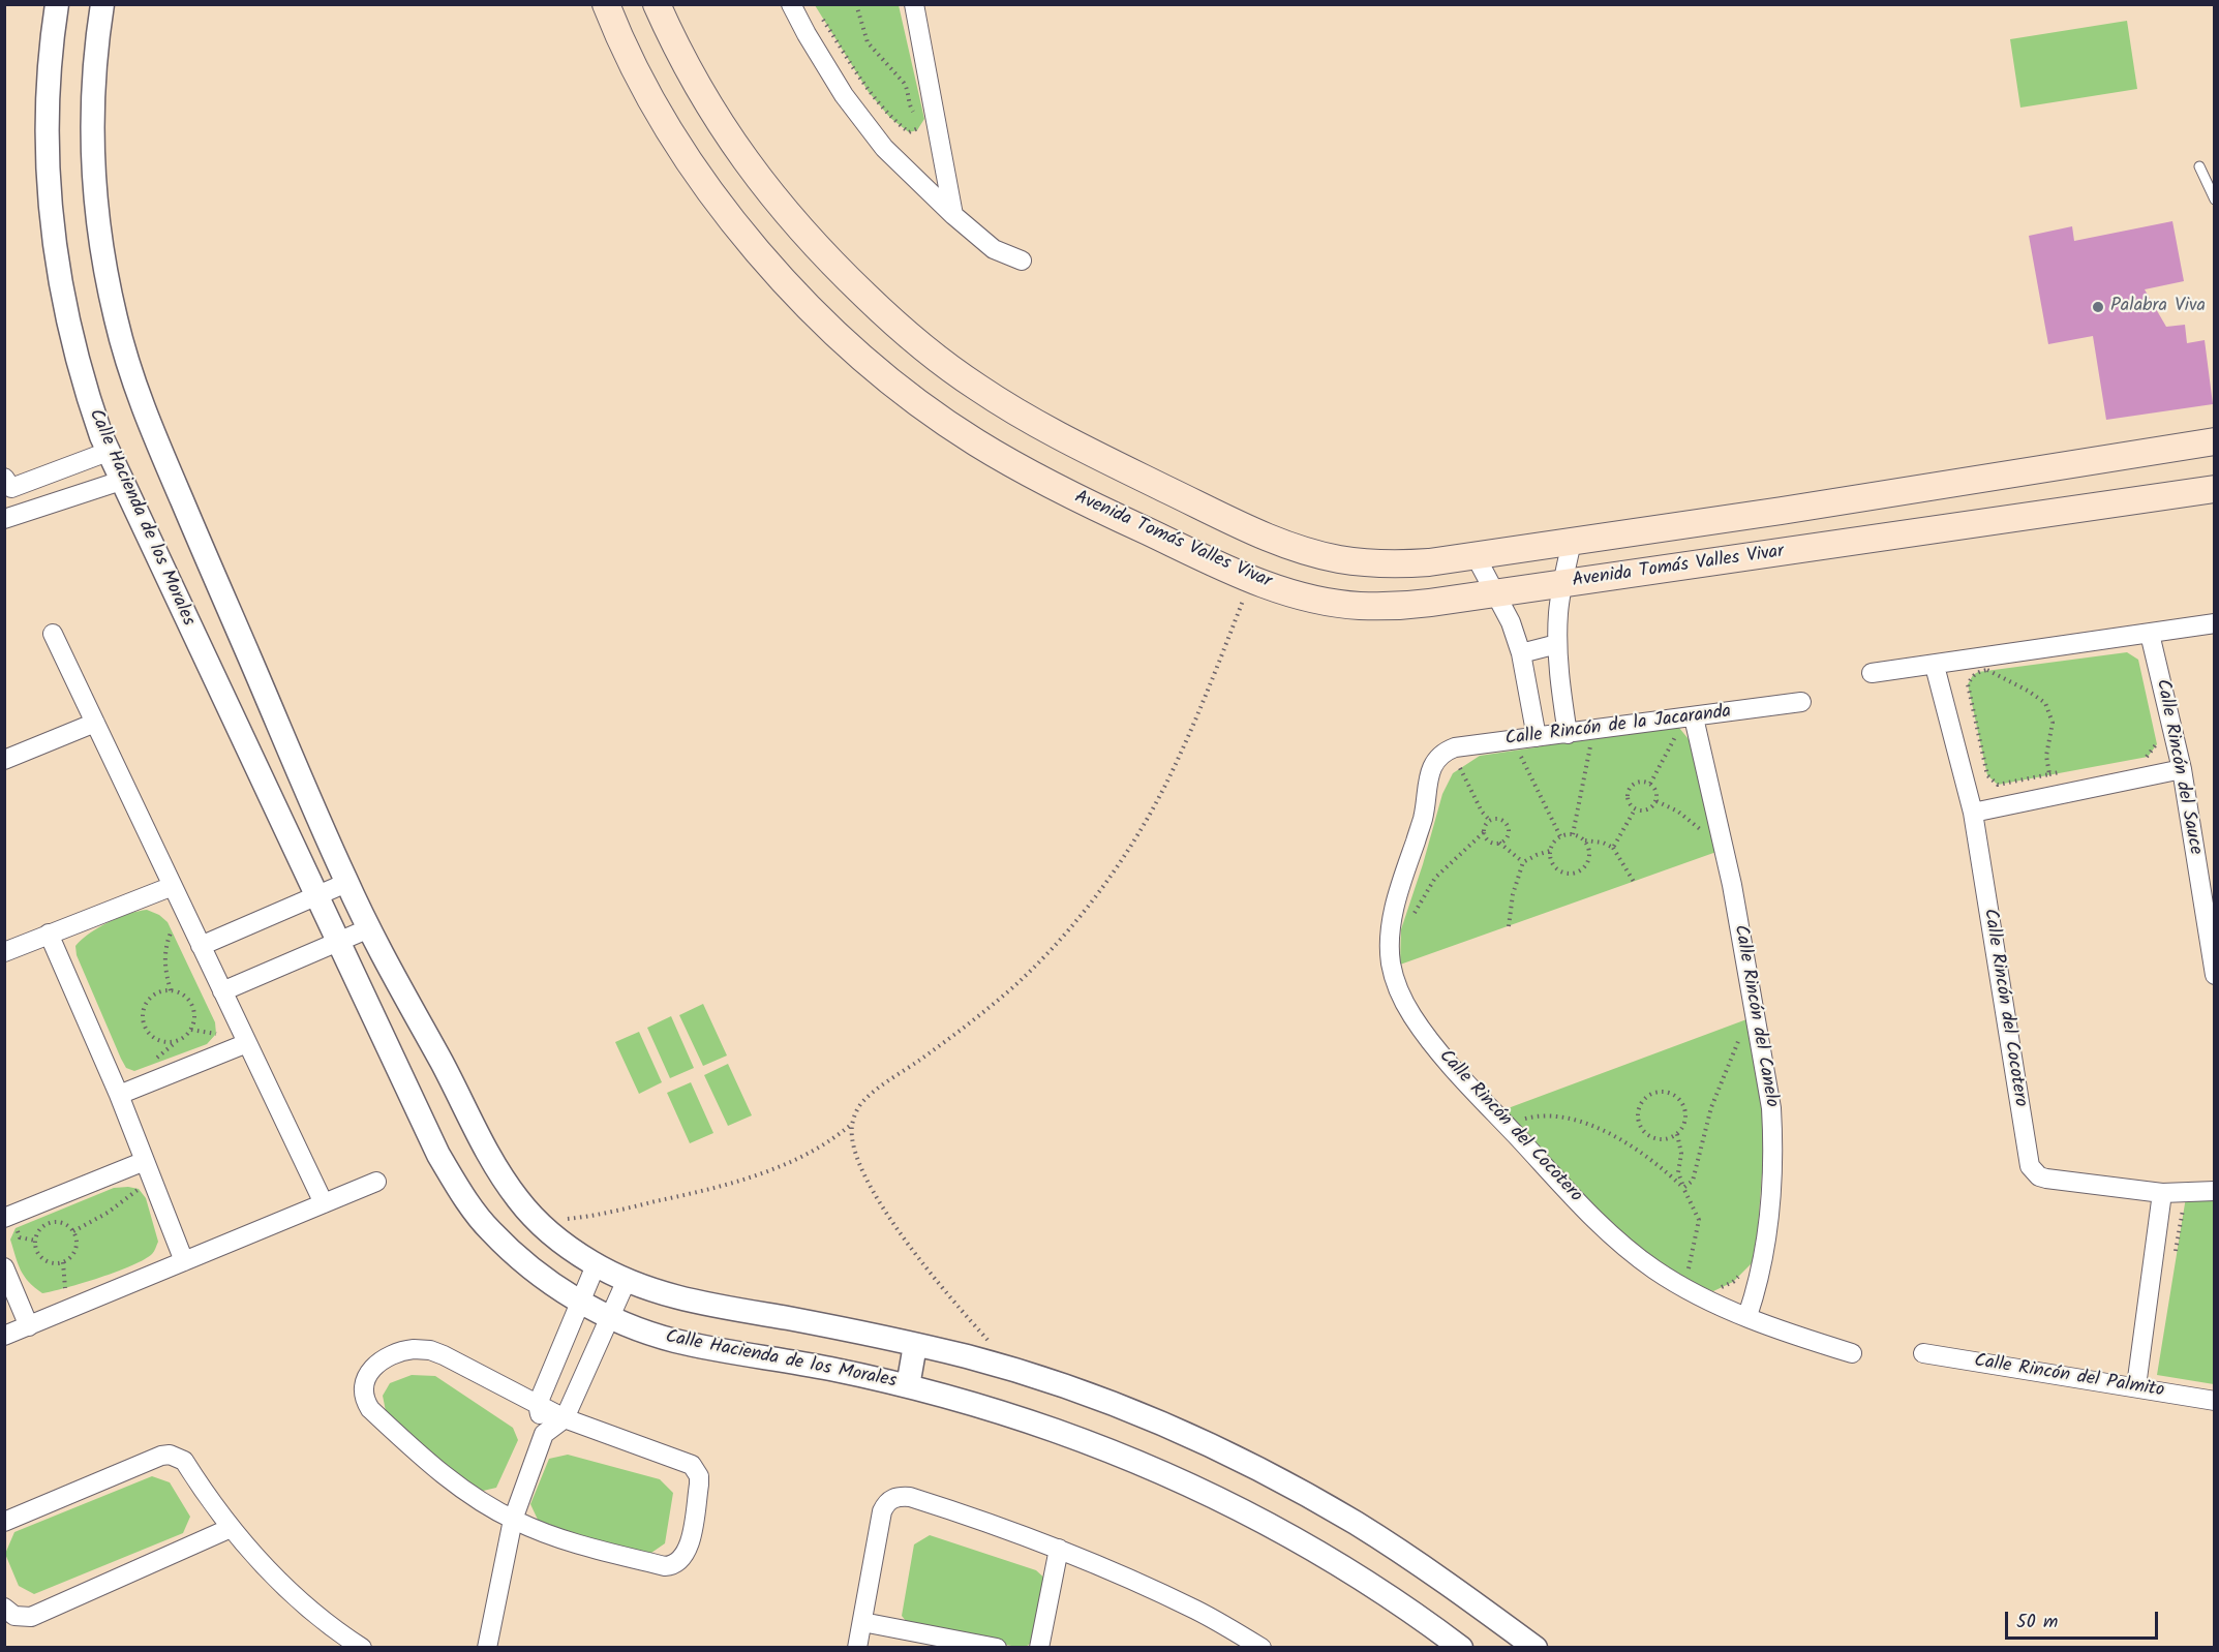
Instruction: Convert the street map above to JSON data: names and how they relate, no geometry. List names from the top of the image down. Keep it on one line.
{"streets":{"main road":["Avenida Tomás Valles Vivar"],"street":["Calle Hacienda de los Morales","Calle Rincón de la Jacaranda","Calle Rincón del Sauce","Calle Rincón del Cocotero","Calle Rincón del Canelo","Calle Rincón del Palmito"]},"crossings":[["Calle Rincón de la Jacaranda","Calle Rincón del Cocotero"],["Calle Rincón de la Jacaranda","Calle Rincón del Canelo"],["Calle Rincón del Cocotero","Calle Rincón del Canelo"]],"places":["Palabra Viva"],"scale_bar":"50 m"}
